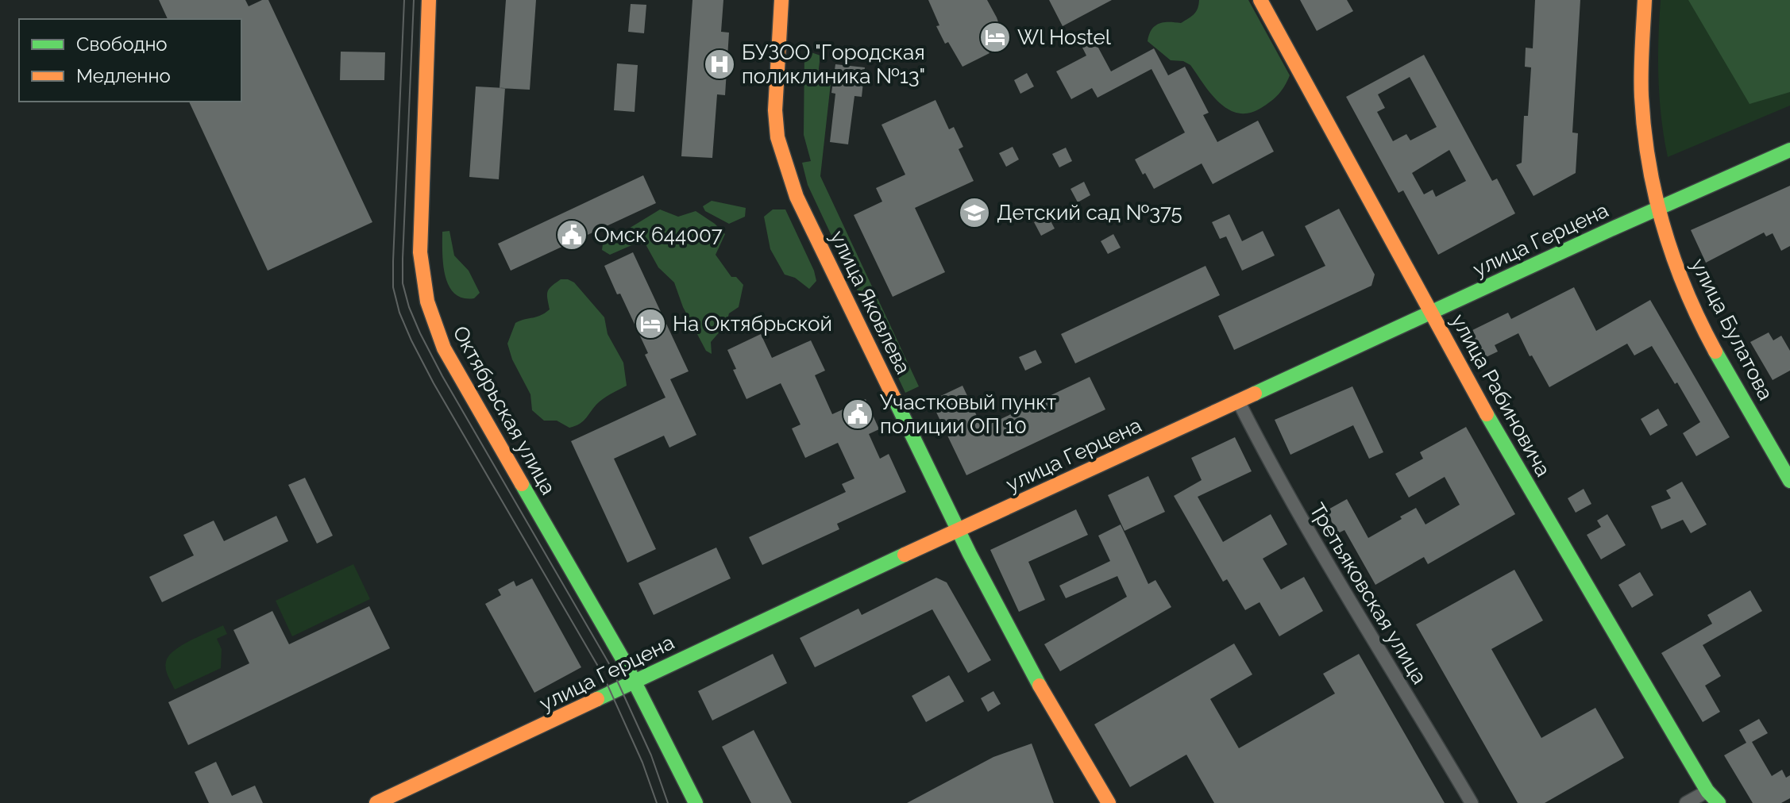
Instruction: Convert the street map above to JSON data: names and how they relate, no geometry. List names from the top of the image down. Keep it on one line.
{"streets":{"main road":["улица Герцена","улица Яковлева","улица Булатова","улица Рабиновича","Октябрьская улица"],"street":["Третьяковская улица"]},"crossings":[["улица Герцена","улица Яковлева"],["улица Герцена","улица Булатова"],["улица Герцена","улица Рабиновича"],["улица Герцена","Октябрьская улица"],["улица Герцена","Третьяковская улица"]],"places":{"hotel":["Wl Hostel","На Октябрьской"],"hospital":["БУЗОО \"Городская поликлиника №13\""],"school or university":["Детский сад №375"],"public building":["Омск 644007","Участковый пункт полиции ОП 10"]},"legend":["Свободно","Медленно"]}
